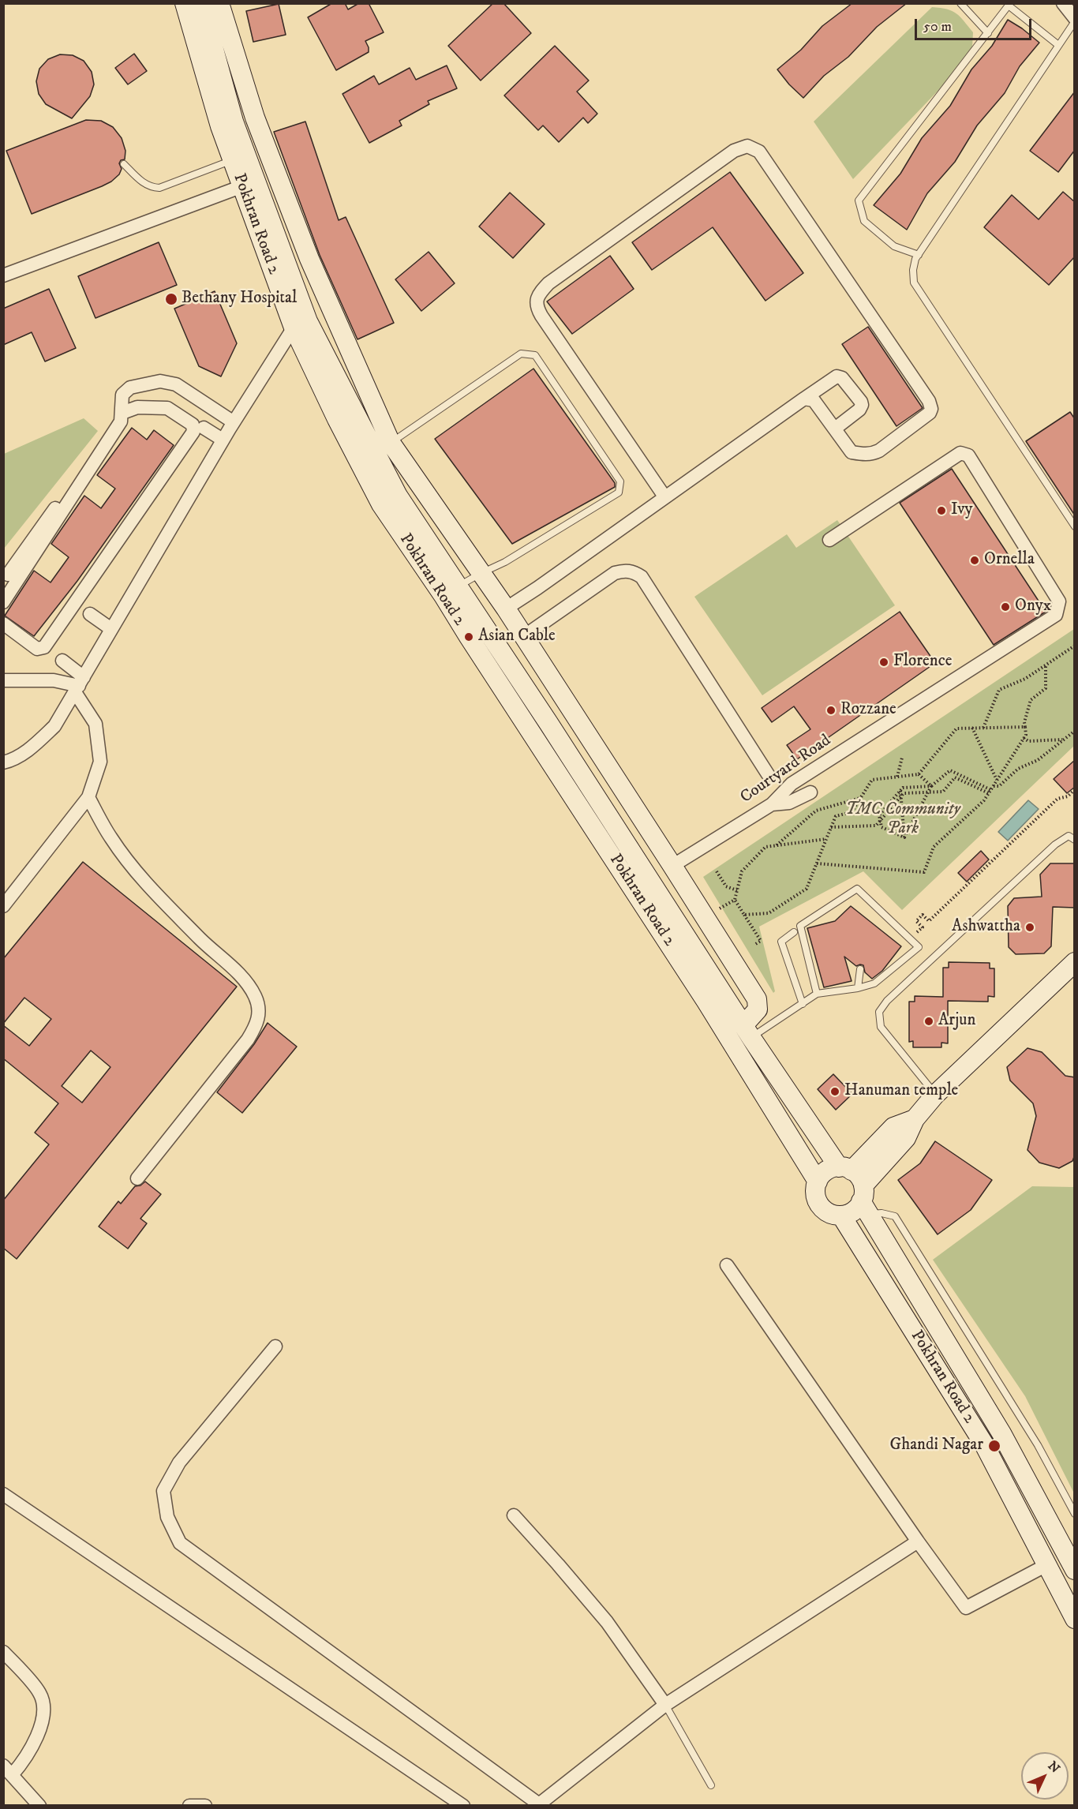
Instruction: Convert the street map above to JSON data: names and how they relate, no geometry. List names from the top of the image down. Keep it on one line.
{"streets":{"main road":["Pokhran Road 2"],"street":["Courtyard Road"]},"parks":["TMC Community Park"],"places":["Bethany Hospital","Ivy","Ornella","Onyx","Asian Cable","Florence","Rozzane","Ashwattha","Arjun","Hanuman temple","Ghandi Nagar"],"scale_bar":"50 m","north":"top right"}
